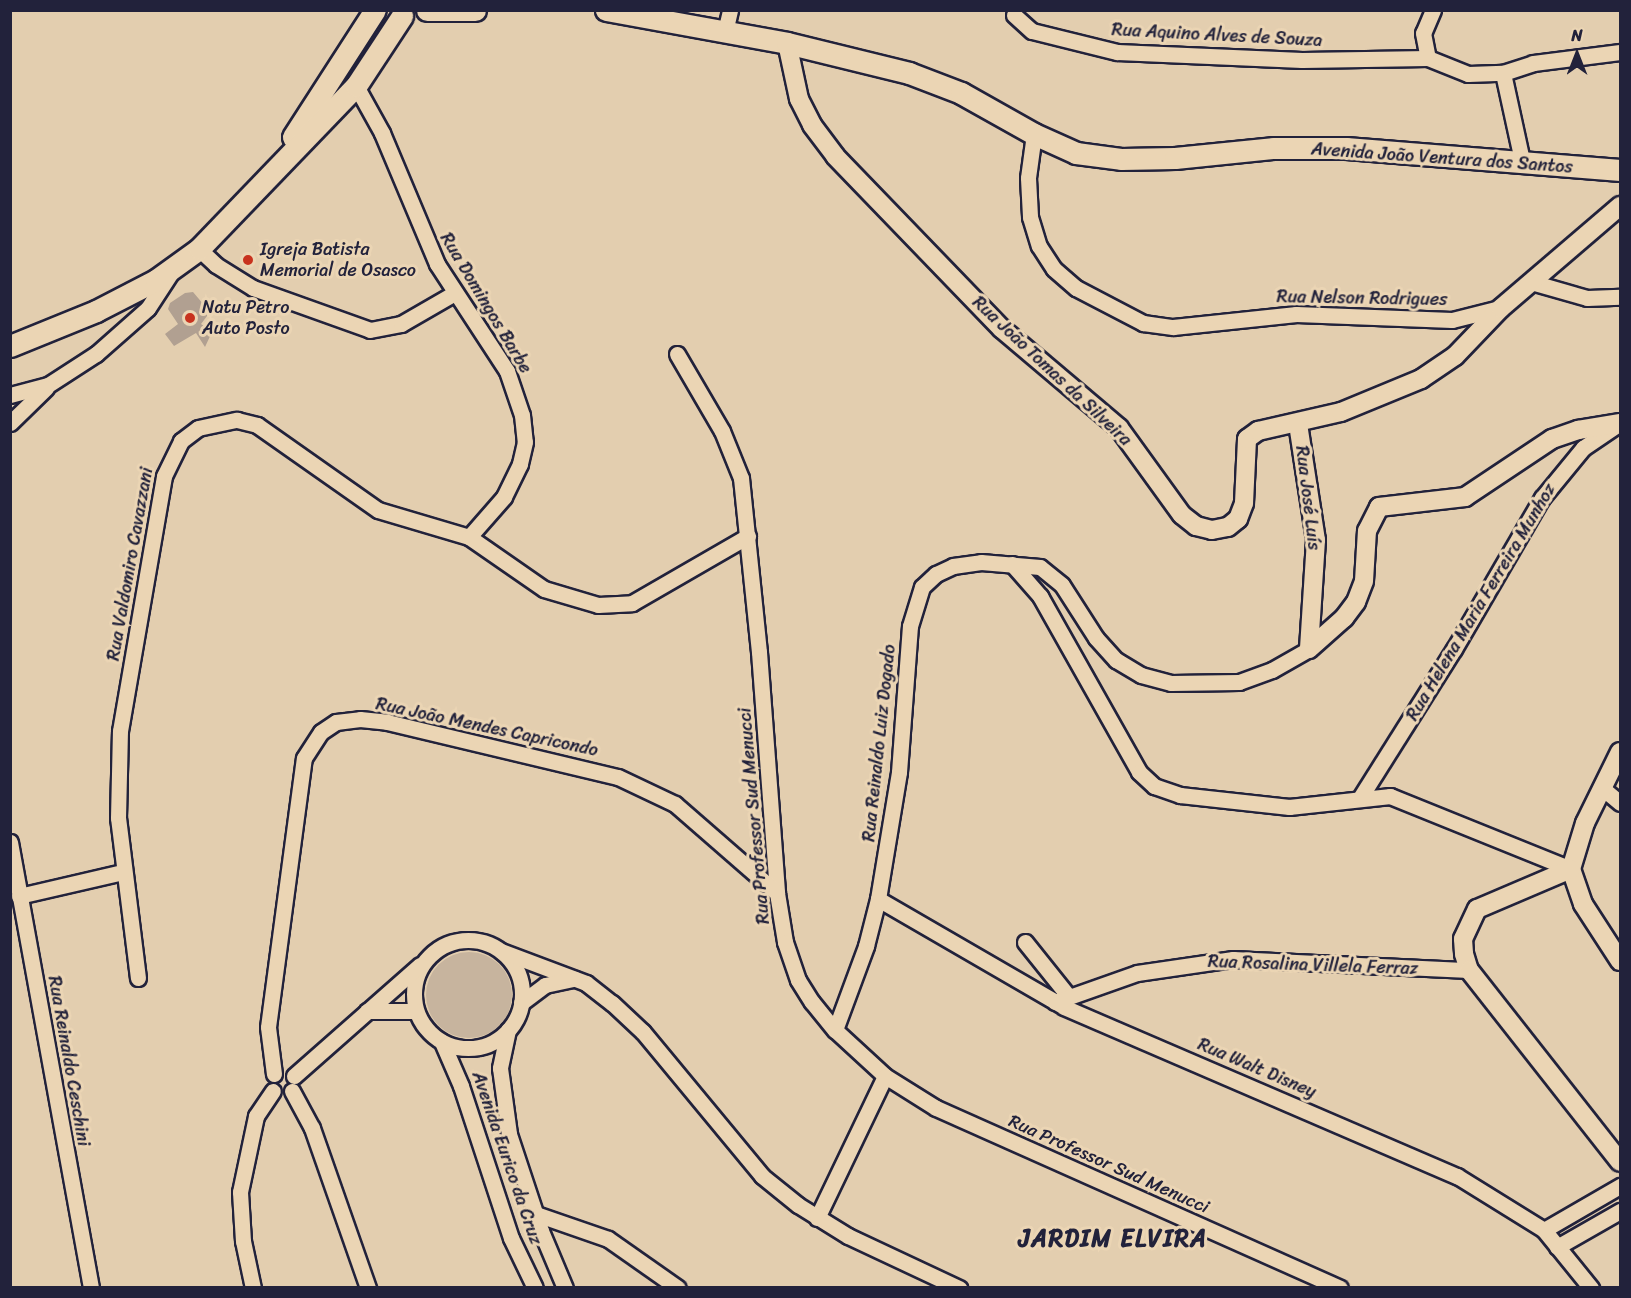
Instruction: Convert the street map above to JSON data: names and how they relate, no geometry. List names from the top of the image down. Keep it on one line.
{"streets":{"main road":["Avenida João Ventura dos Santos"],"street":["Rua Aquino Alves de Souza","Rua Nelson Rodrigues","Rua Domingos Barbe","Rua João Tomas da Silveira","Rua José Luís","Rua Valdomiro Cavazzani","Rua Helena Maria Ferreira Munhoz","Rua João Mendes Capricondo","Rua Reinaldo Luiz Dogado","Rua Professor Sud Menucci","Rua Rosalina Villela Ferraz","Rua Reinaldo Ceschini","Rua Walt Disney","Avenida Eurico da Cruz"]},"crossings":[["Avenida João Ventura dos Santos","Rua Nelson Rodrigues"],["Avenida João Ventura dos Santos","Rua João Tomas da Silveira"],["Rua Nelson Rodrigues","Rua João Tomas da Silveira"],["Rua Domingos Barbe","Rua Valdomiro Cavazzani"],["Rua João Tomas da Silveira","Rua José Luís"],["Rua Valdomiro Cavazzani","Rua Professor Sud Menucci"],["Rua João Mendes Capricondo","Rua Professor Sud Menucci"],["Rua Reinaldo Luiz Dogado","Rua Professor Sud Menucci"],["Rua Reinaldo Luiz Dogado","Rua Walt Disney"],["Rua Rosalina Villela Ferraz","Rua Walt Disney"]],"districts":["JARDIM ELVIRA"],"places":["Igreja Batista Memorial de Osasco","Natu Petro Auto Posto"],"north":"top"}
